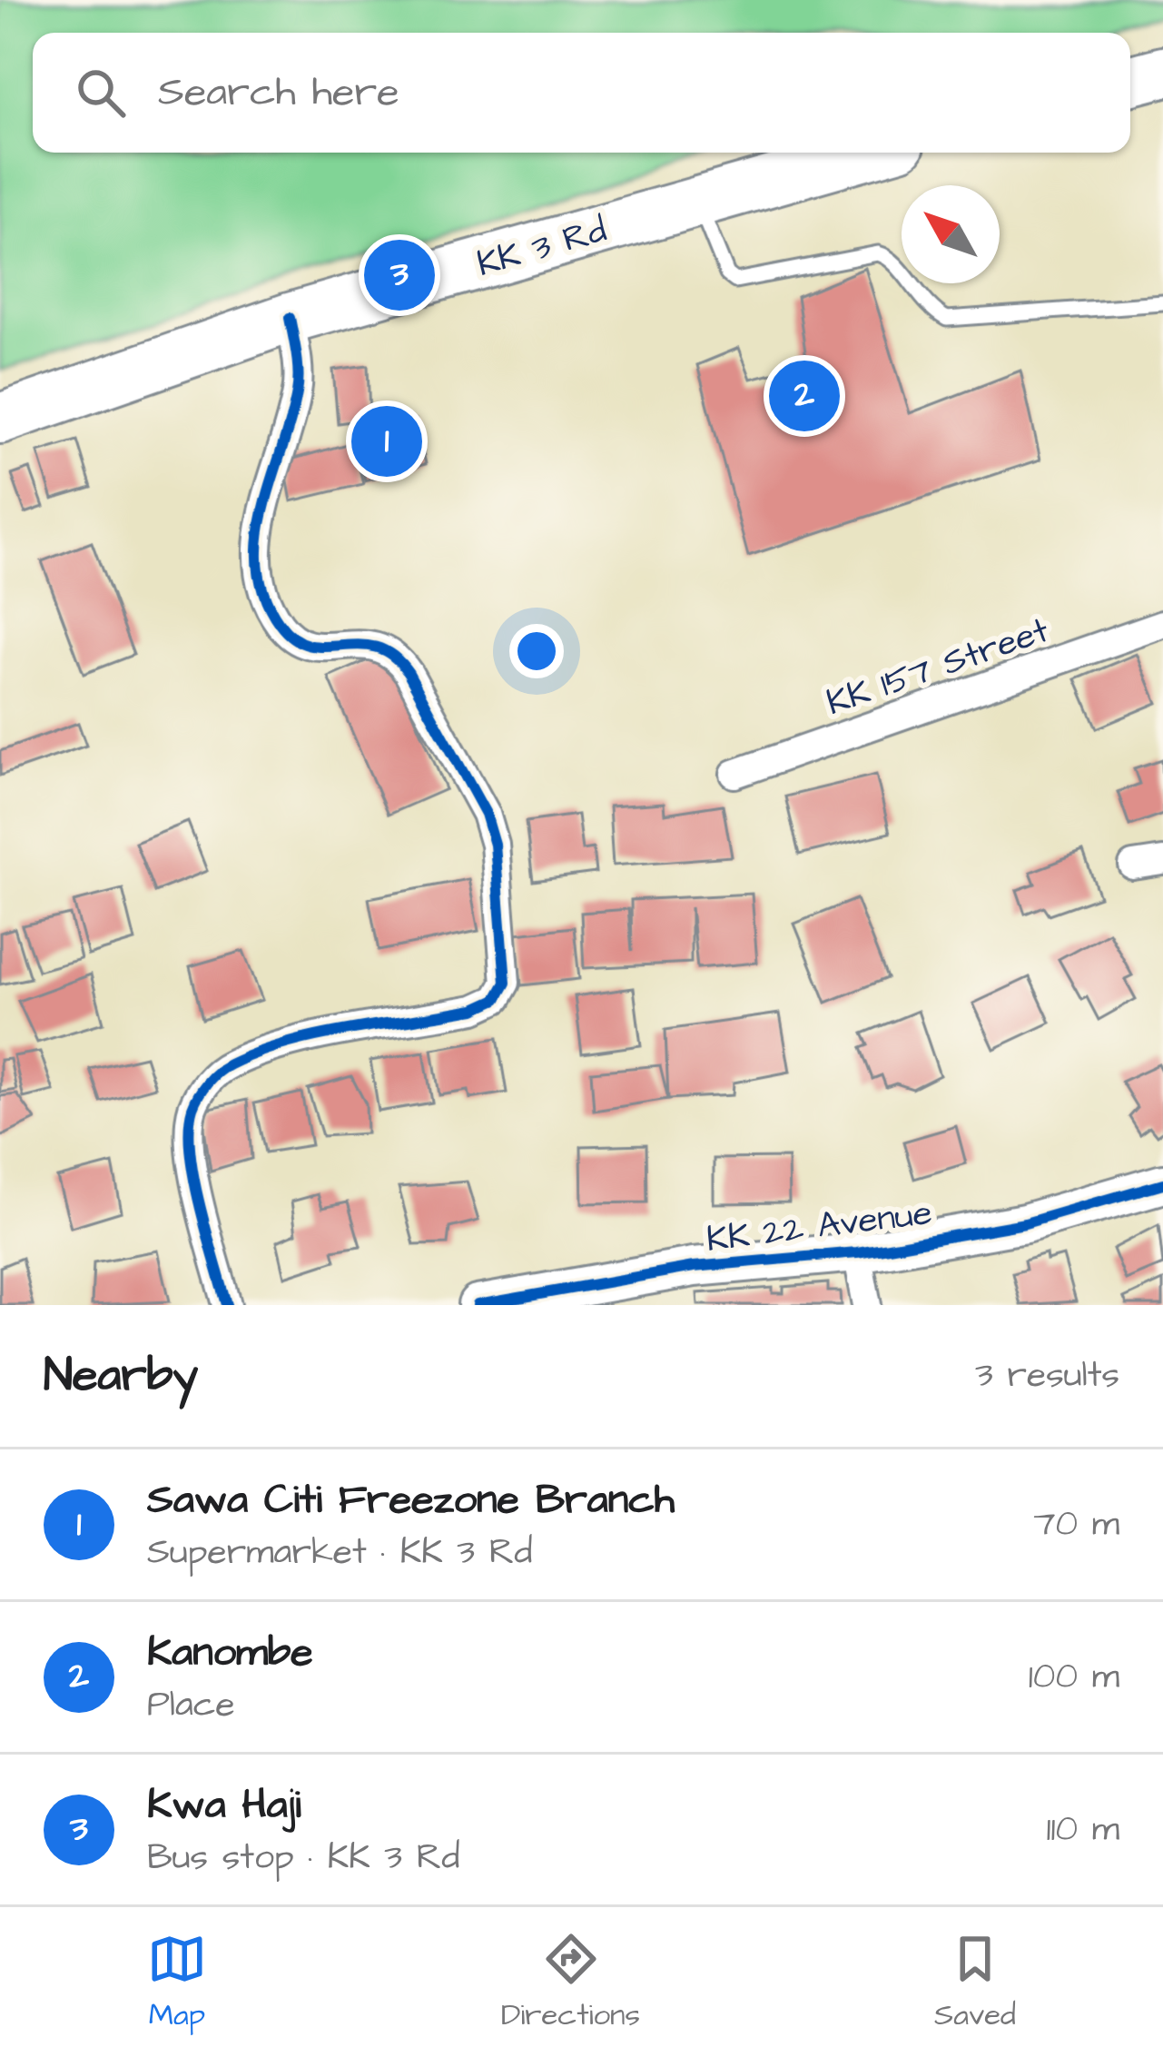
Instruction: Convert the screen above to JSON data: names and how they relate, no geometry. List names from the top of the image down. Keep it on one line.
{"streets":{"highway":["KK 3 Rd"],"street":["KK 157 Street","KK 22 Avenue"]},"north":"top left","page":{"search":"Search here","pins":["3","2","1"],"heading":["Nearby","3 results"],"list":[{"mark":"1","name":"Sawa Citi Freezone Branch","note":"Supermarket · KK 3 Rd","value":"70 m"},{"mark":"2","name":"Kanombe","note":"Place","value":"100 m"},{"mark":"3","name":"Kwa Haji","note":"Bus stop · KK 3 Rd","value":"110 m"}],"nav":["Map","Directions","Saved"]}}
